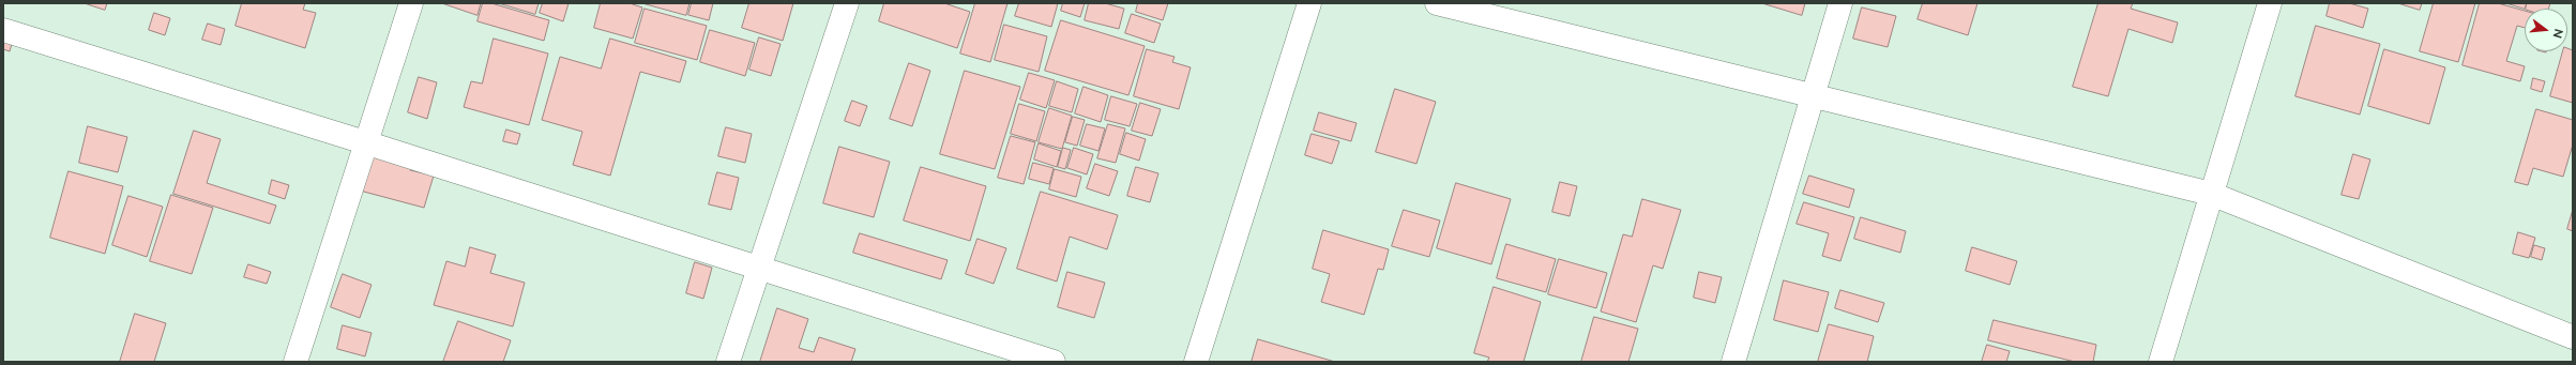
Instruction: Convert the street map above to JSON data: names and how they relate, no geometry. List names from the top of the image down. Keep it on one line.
{"north":"right"}
